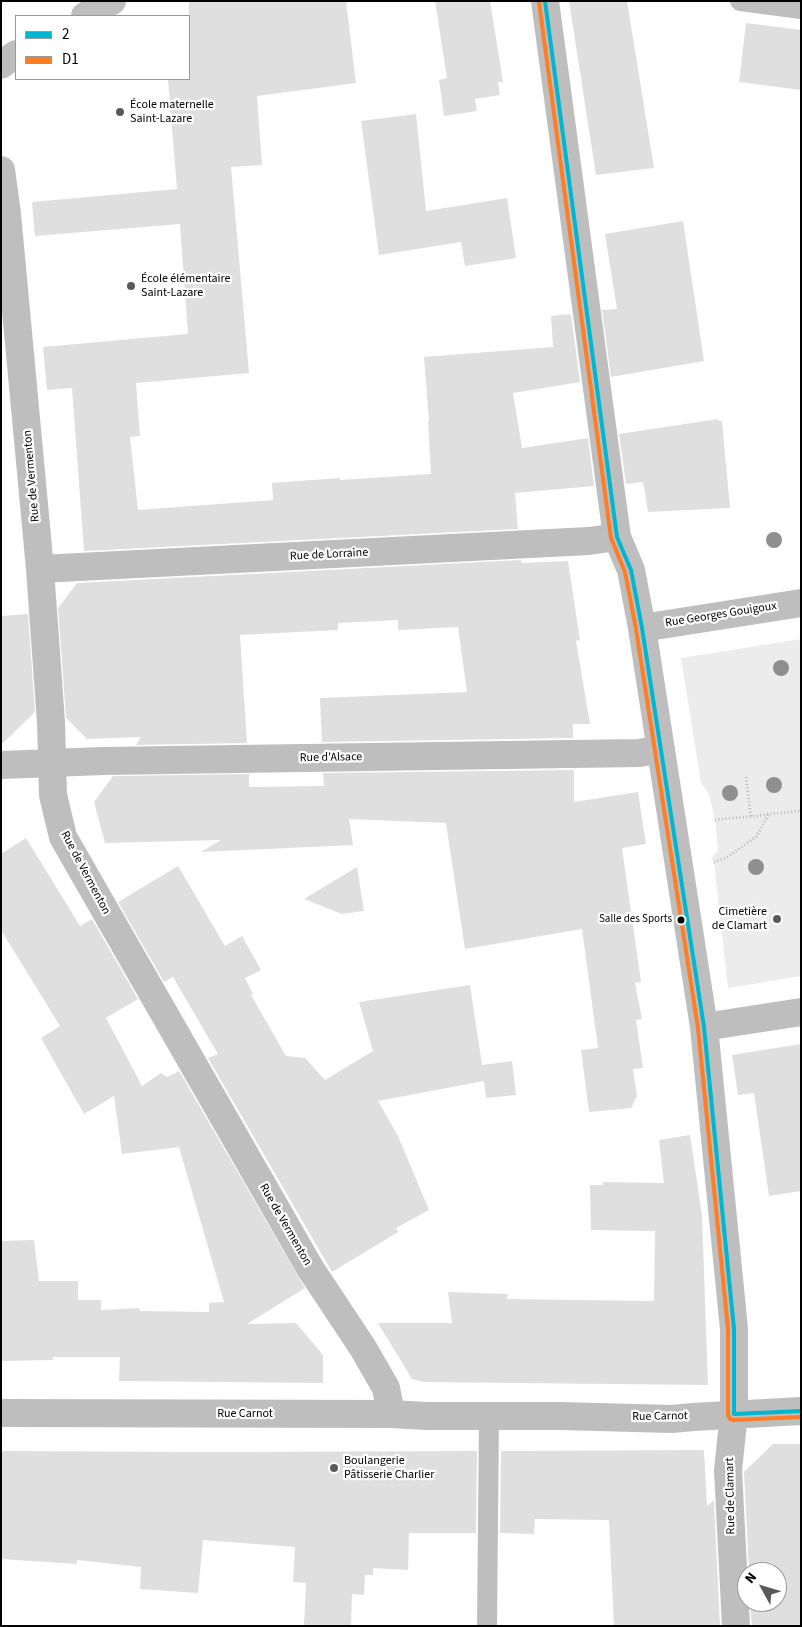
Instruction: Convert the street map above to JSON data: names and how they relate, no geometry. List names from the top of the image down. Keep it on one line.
{"streets":{"street":["Rue de Vermenton","Rue de Lorraine","Rue Georges Gouigoux","Rue d'Alsace","Rue Carnot","Rue de Clamart"]},"crossings":[["Rue de Vermenton","Rue de Lorraine"],["Rue de Vermenton","Rue d'Alsace"],["Rue de Vermenton","Rue Carnot"],["Rue de Lorraine","Rue de Clamart"],["Rue Georges Gouigoux","Rue de Clamart"],["Rue d'Alsace","Rue de Clamart"],["Rue Carnot","Rue de Clamart"]],"places":["École maternelle Saint-Lazare","École élémentaire Saint-Lazare","Cimetière de Clamart","Salle des Sports","Boulangerie Pâtisserie Charlier"],"lines":["transit line 2","transit line D1"],"legend":["2","D1"],"north":"top left"}
